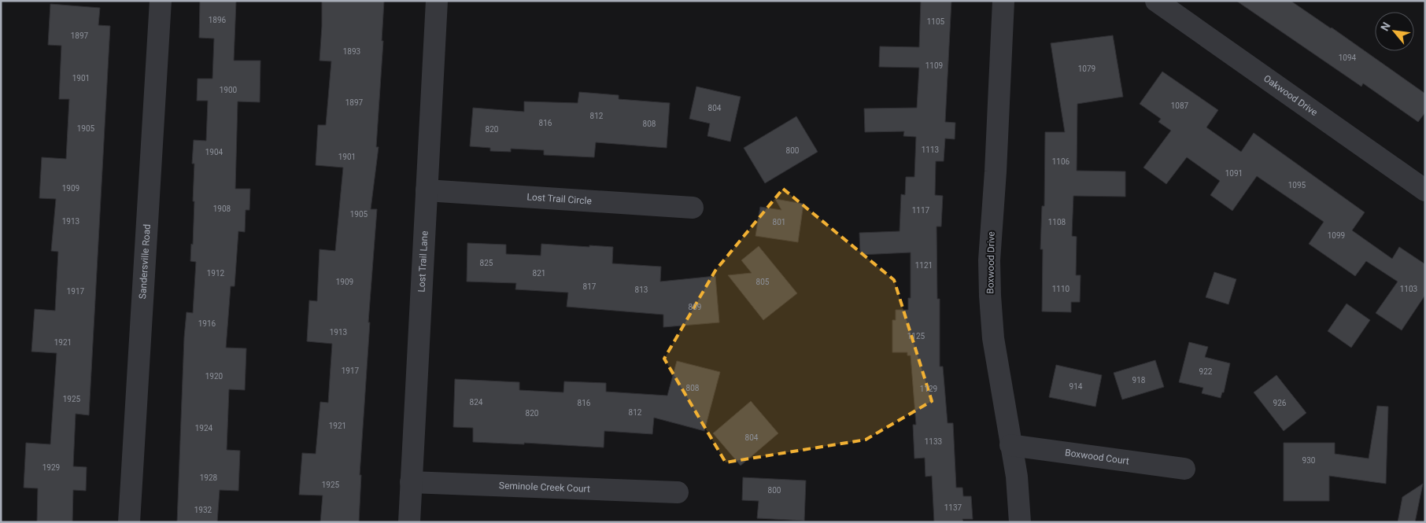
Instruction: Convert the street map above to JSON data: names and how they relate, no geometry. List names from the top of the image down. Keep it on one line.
{"streets":{"street":["Oakwood Drive","Lost Trail Circle","Sandersville Road","Lost Trail Lane","Boxwood Drive","Boxwood Court","Seminole Creek Court"]},"crossings":[["Lost Trail Circle","Lost Trail Lane"],["Lost Trail Lane","Seminole Creek Court"],["Boxwood Drive","Boxwood Court"]],"house_numbers":["1896","1105","1897","1893","1094","1109","1079","1901","1900","1897","1087","804","812","816","808","1905","820","1113","800","1904","1901","1106","1091","1095","1909","1908","1117","1905","1913","801","1108","1099","825","1121","1912","821","1909","805","817","1110","1103","813","1917","809","1916","1913","1125","1921","1917","922","1920","918","914","808","1129","1925","824","816","926","812","820","1921","1924","804","1133","930","1929","1928","1925","800","1137","1932"],"north":"top left"}
